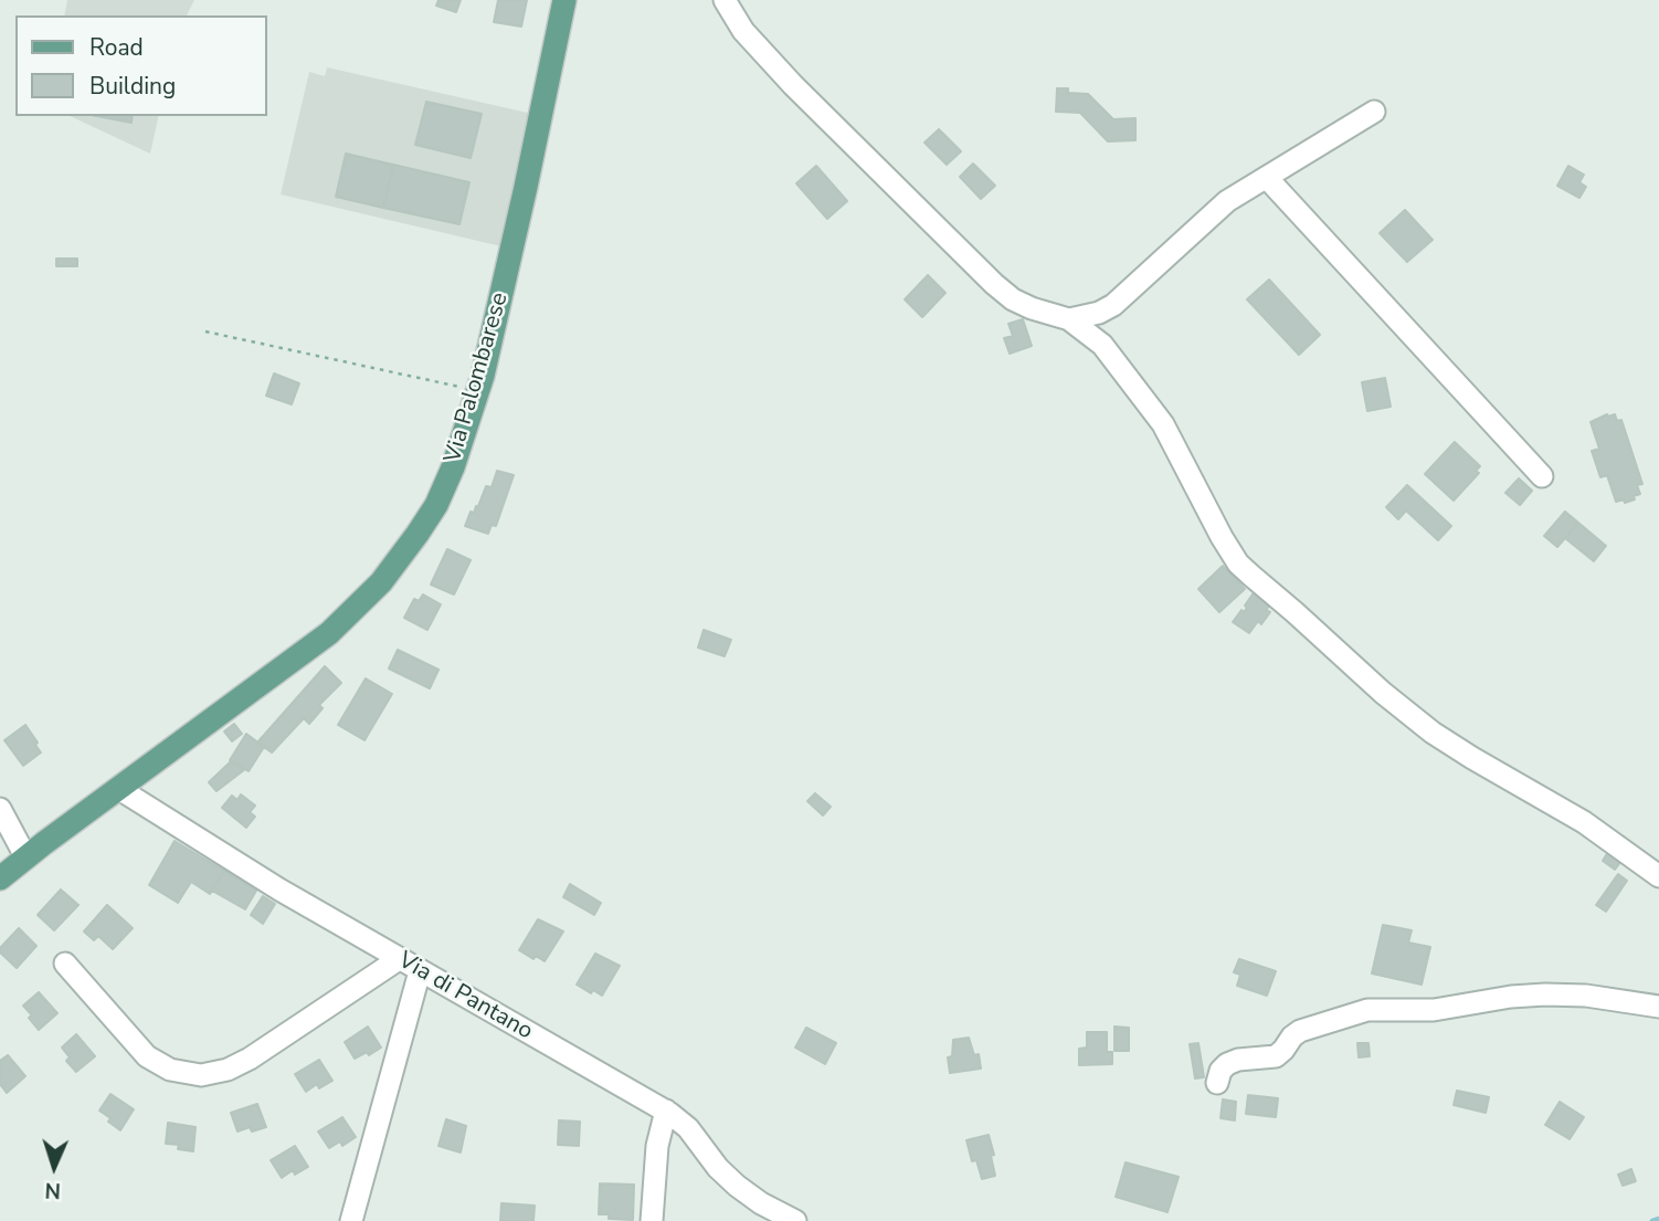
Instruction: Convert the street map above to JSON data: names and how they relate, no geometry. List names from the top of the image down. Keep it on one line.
{"streets":{"main road":["Via Palombarese"],"street":["Via di Pantano"]},"crossings":[["Via Palombarese","Via di Pantano"]],"legend":["Road","Building"],"north":"bottom"}
